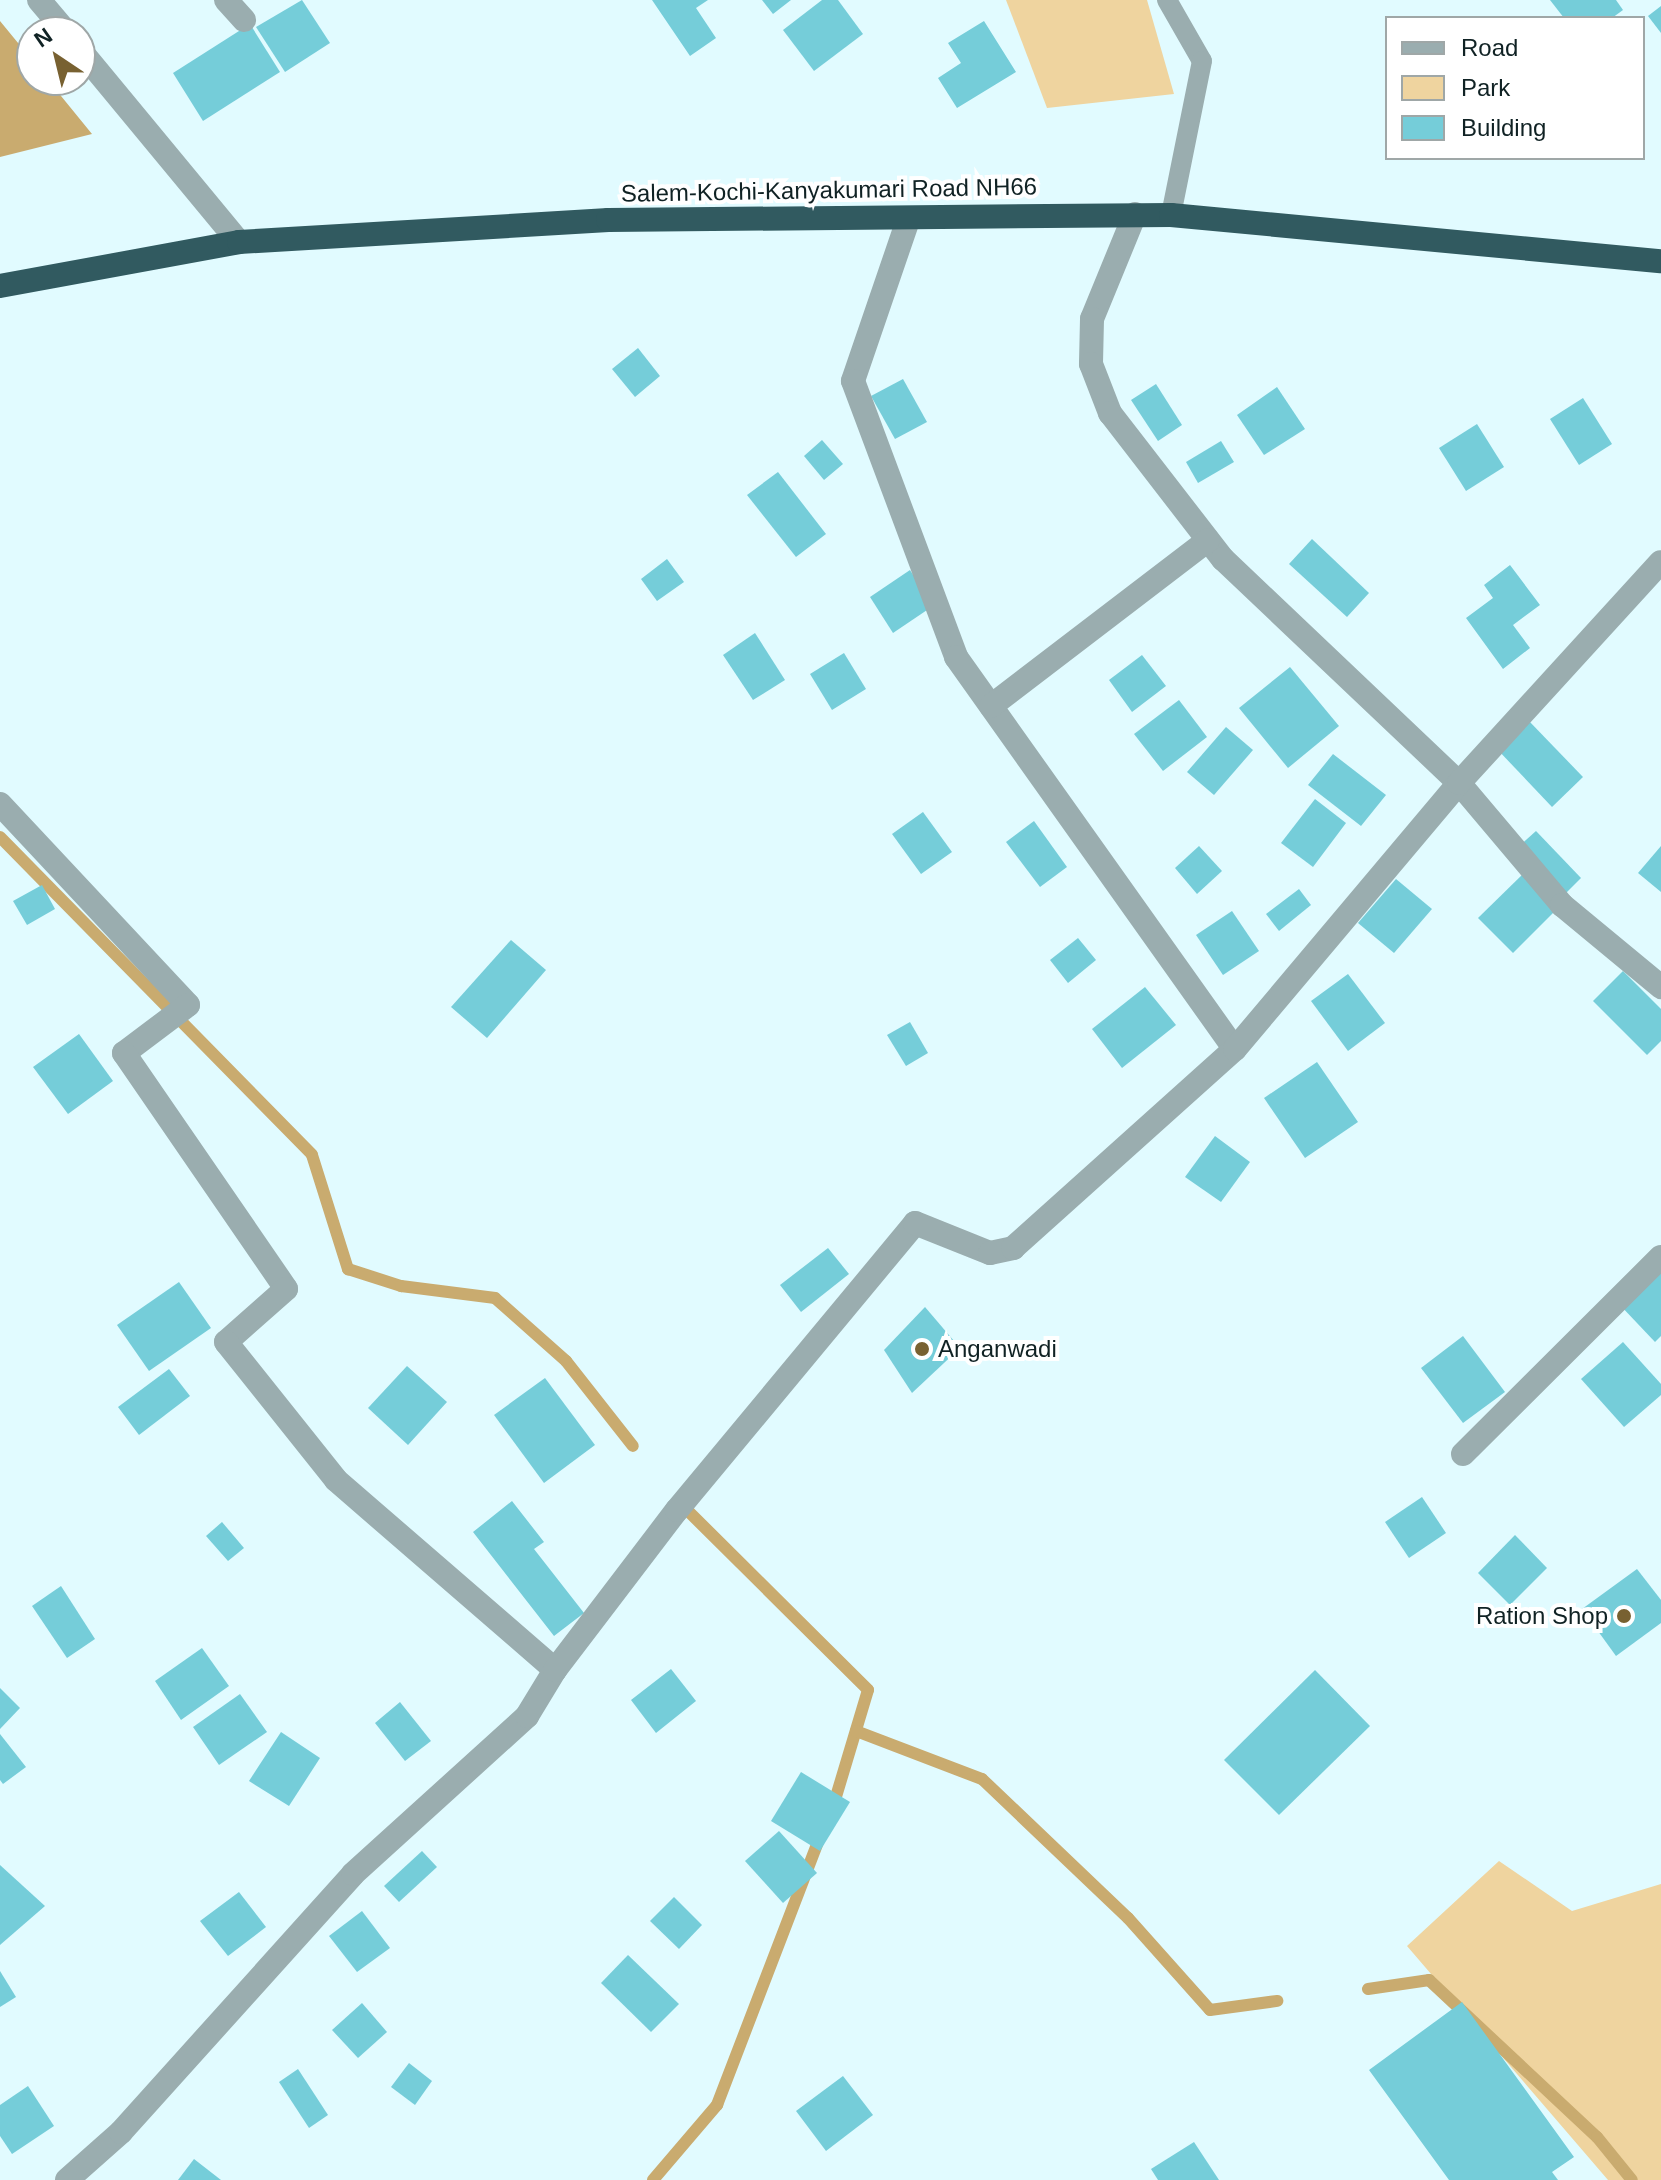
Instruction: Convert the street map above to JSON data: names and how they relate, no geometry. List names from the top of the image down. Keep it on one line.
{"streets":{"highway":["Salem-Kochi-Kanyakumari Road NH66"]},"places":["Anganwadi","Ration Shop"],"legend":["Road","Park","Building"],"north":"top left"}
